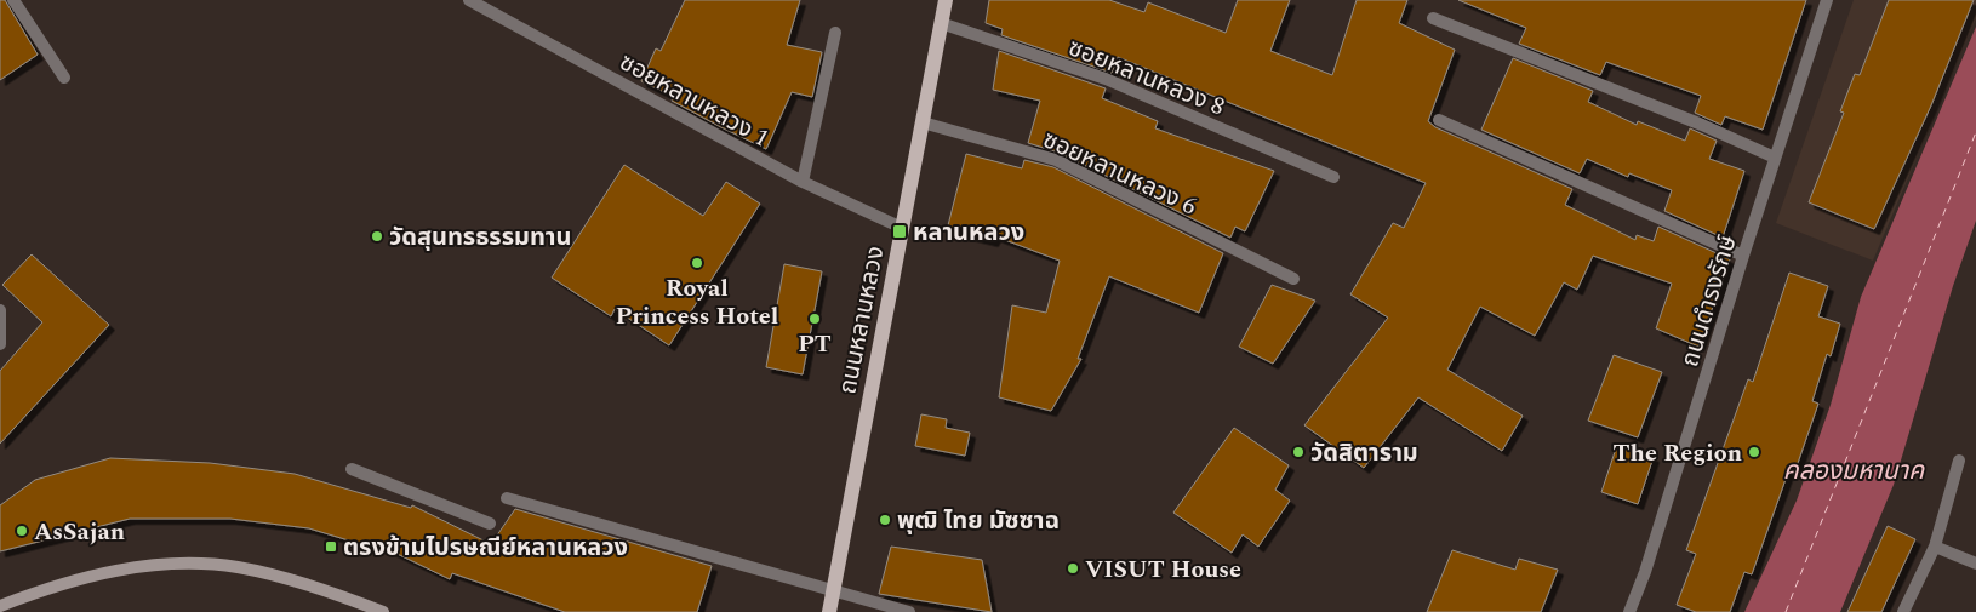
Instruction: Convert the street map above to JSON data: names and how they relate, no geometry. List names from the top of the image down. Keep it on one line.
{"streets":{"main road":["ถนนหลานหลวง"],"street":["ซอยหลานหลวง 8","ซอยหลานหลวง 1","ซอยหลานหลวง 6","ถนนดำรงรักษ์"]},"crossings":[["ซอยหลานหลวง 8","ถนนหลานหลวง"],["ซอยหลานหลวง 1","ถนนหลานหลวง"],["ซอยหลานหลวง 6","ถนนหลานหลวง"]],"water":["คลองมหานาค"],"places":{"transit":["หลานหลวง","ตรงข้ามไปรษณีย์หลานหลวง"],"other":["วัดสุนทรธรรมทาน","Royal Princess Hotel","PT","วัดสิตาราม","The Region","พุฒิ ไทย มัซซาฉ","AsSajan","VISUT House"]}}
